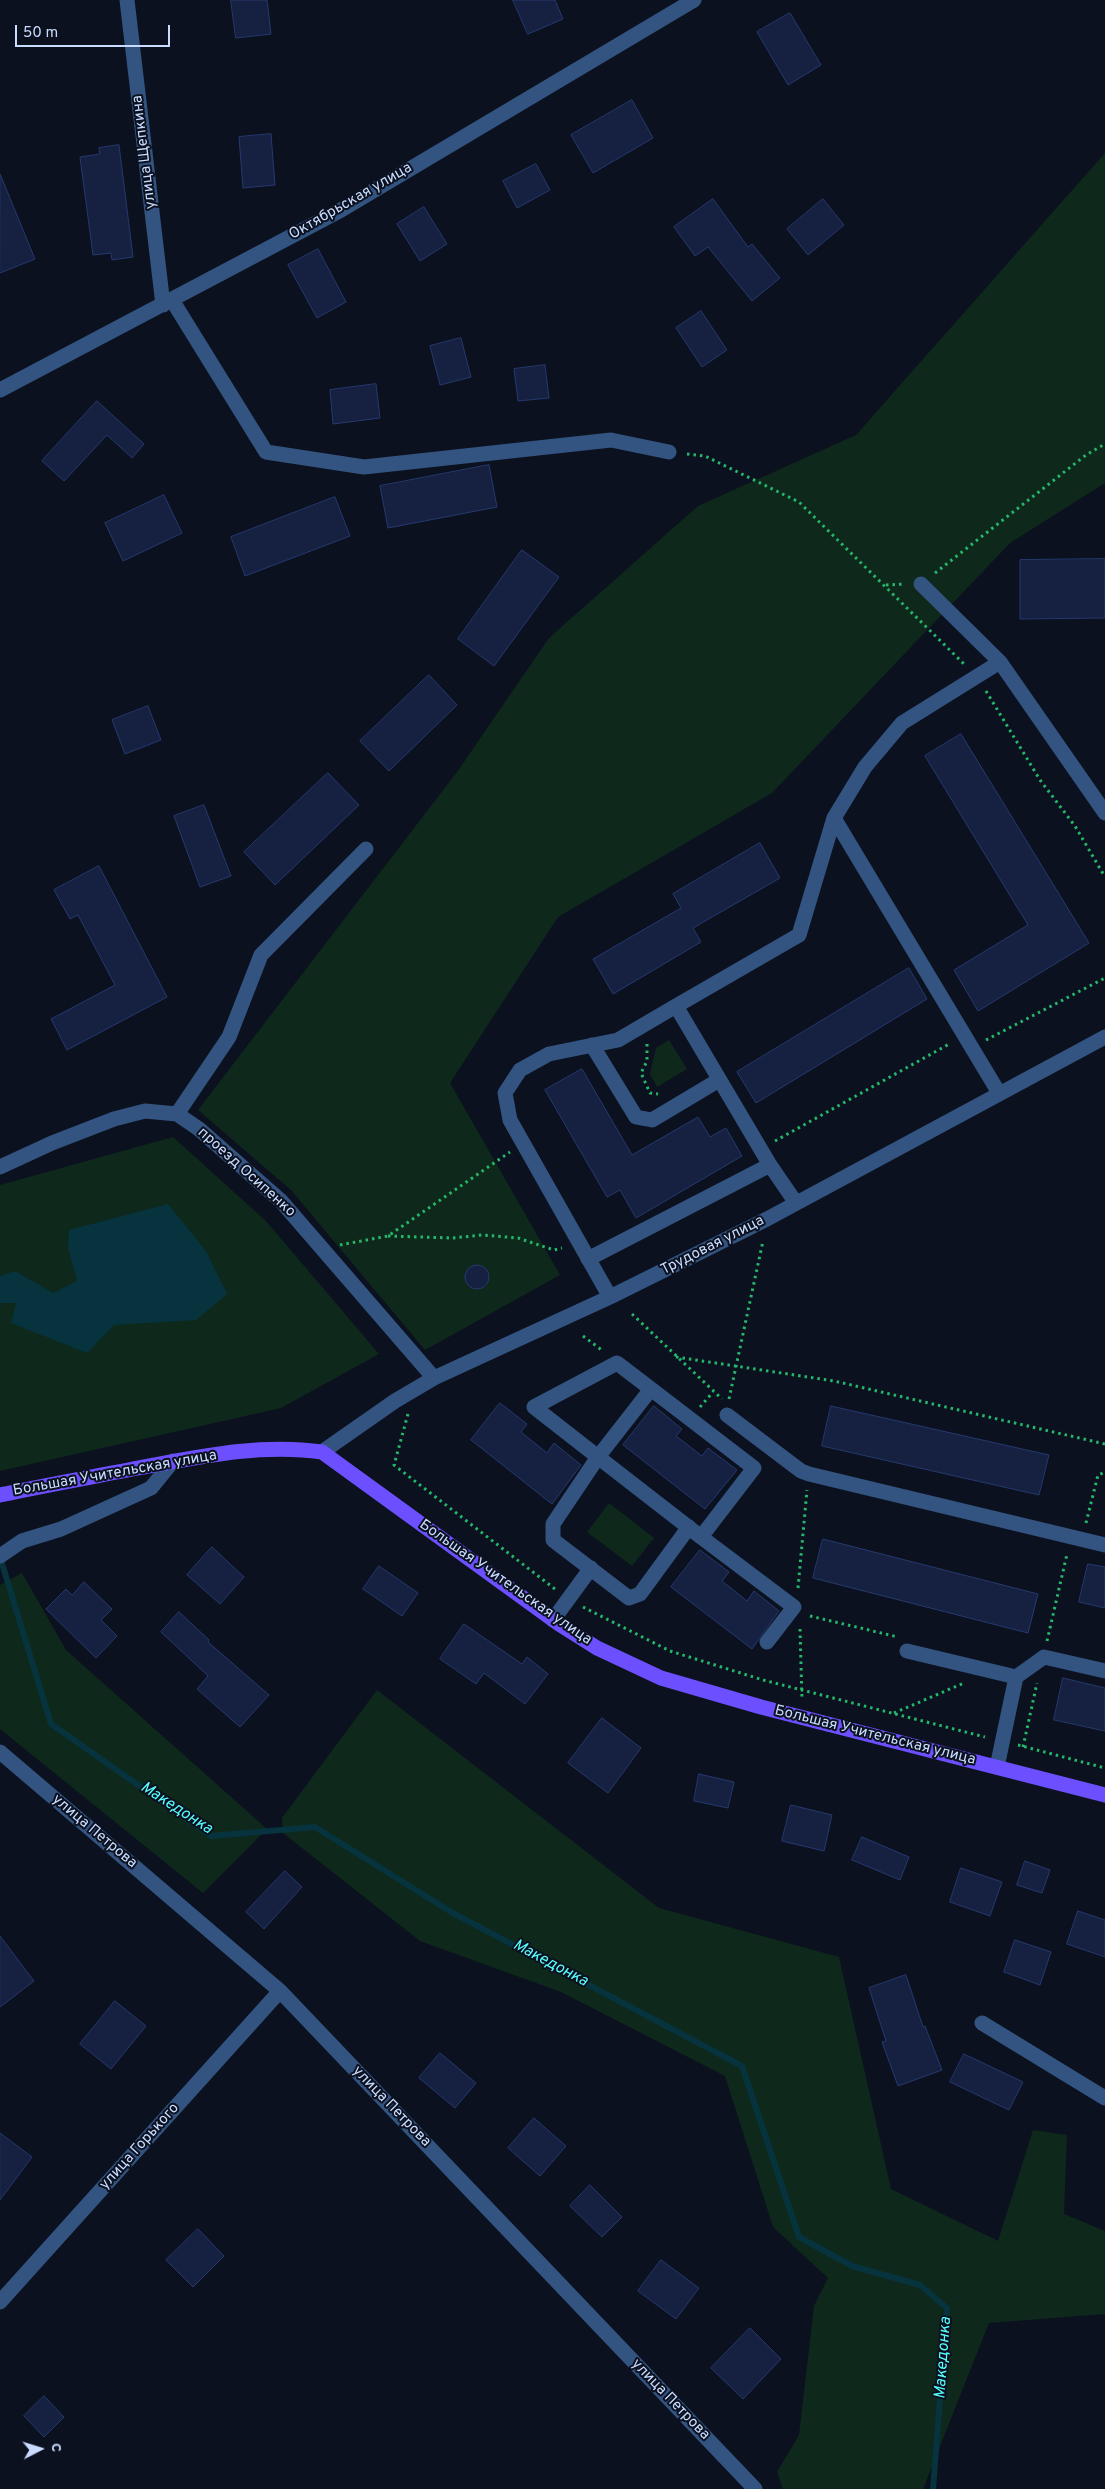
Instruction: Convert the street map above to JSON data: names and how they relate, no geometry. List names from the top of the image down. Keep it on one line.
{"streets":{"main road":["Большая Учительская улица"],"street":["улица Щепкина","Октябрьская улица","проезд Осипенко","Трудовая улица","улица Петрова","улица Горького"]},"crossings":[["улица Щепкина","Октябрьская улица"],["проезд Осипенко","Трудовая улица"],["Трудовая улица","Большая Учительская улица"],["улица Петрова","улица Горького"]],"water":["Македонка"],"scale_bar":"50 m","north":"right"}
